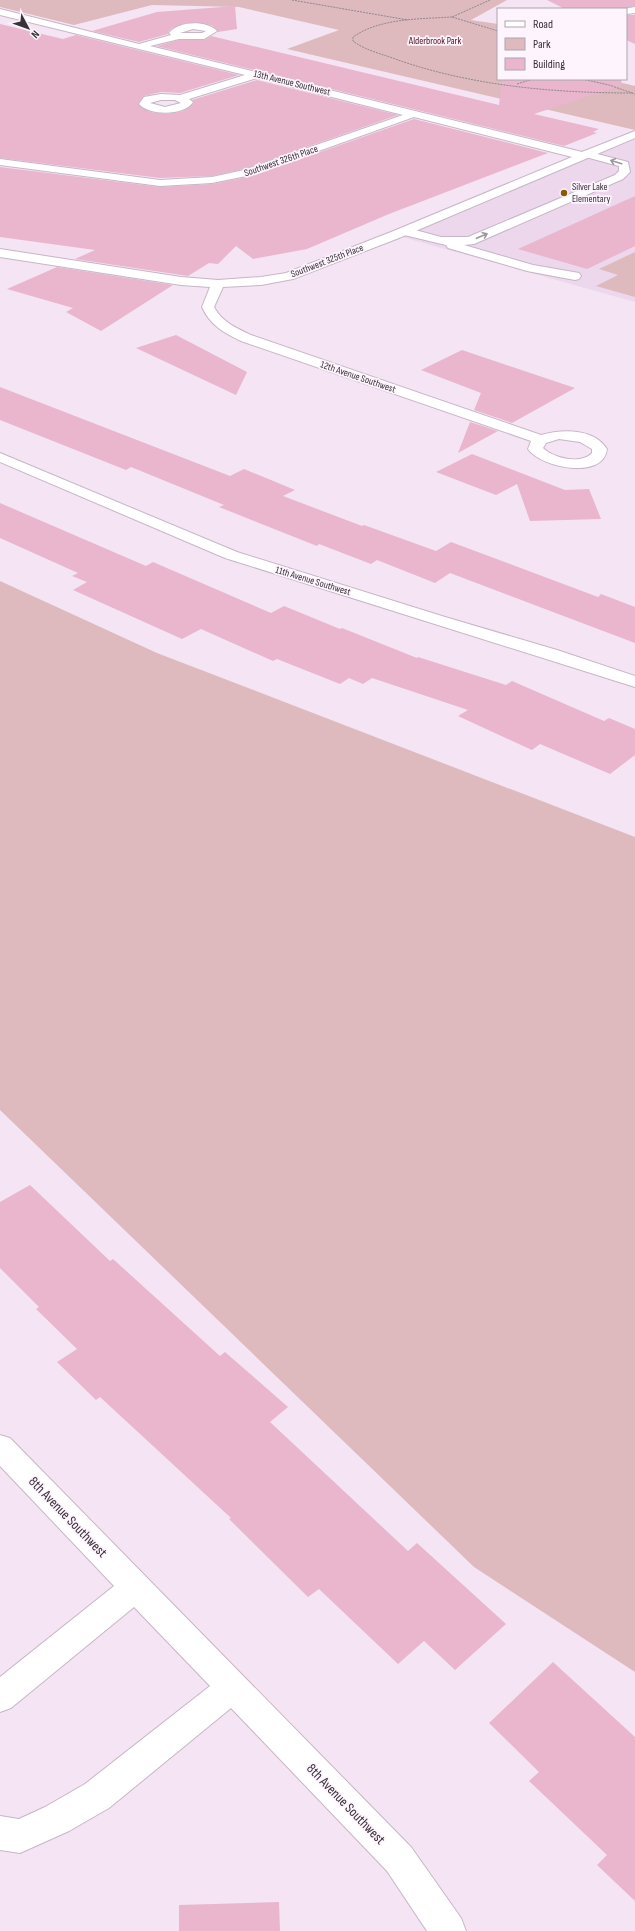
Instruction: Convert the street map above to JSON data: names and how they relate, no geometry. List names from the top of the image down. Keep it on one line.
{"streets":{"street":["13th Avenue Southwest","Southwest 326th Place","Southwest 325th Place","12th Avenue Southwest","11th Avenue Southwest","8th Avenue Southwest"]},"crossings":[["13th Avenue Southwest","Southwest 326th Place"],["13th Avenue Southwest","Southwest 325th Place"],["Southwest 325th Place","12th Avenue Southwest"]],"parks":["Alderbrook Park"],"places":["Silver Lake Elementary"],"legend":["Road","Park","Building"],"north":"bottom right"}
